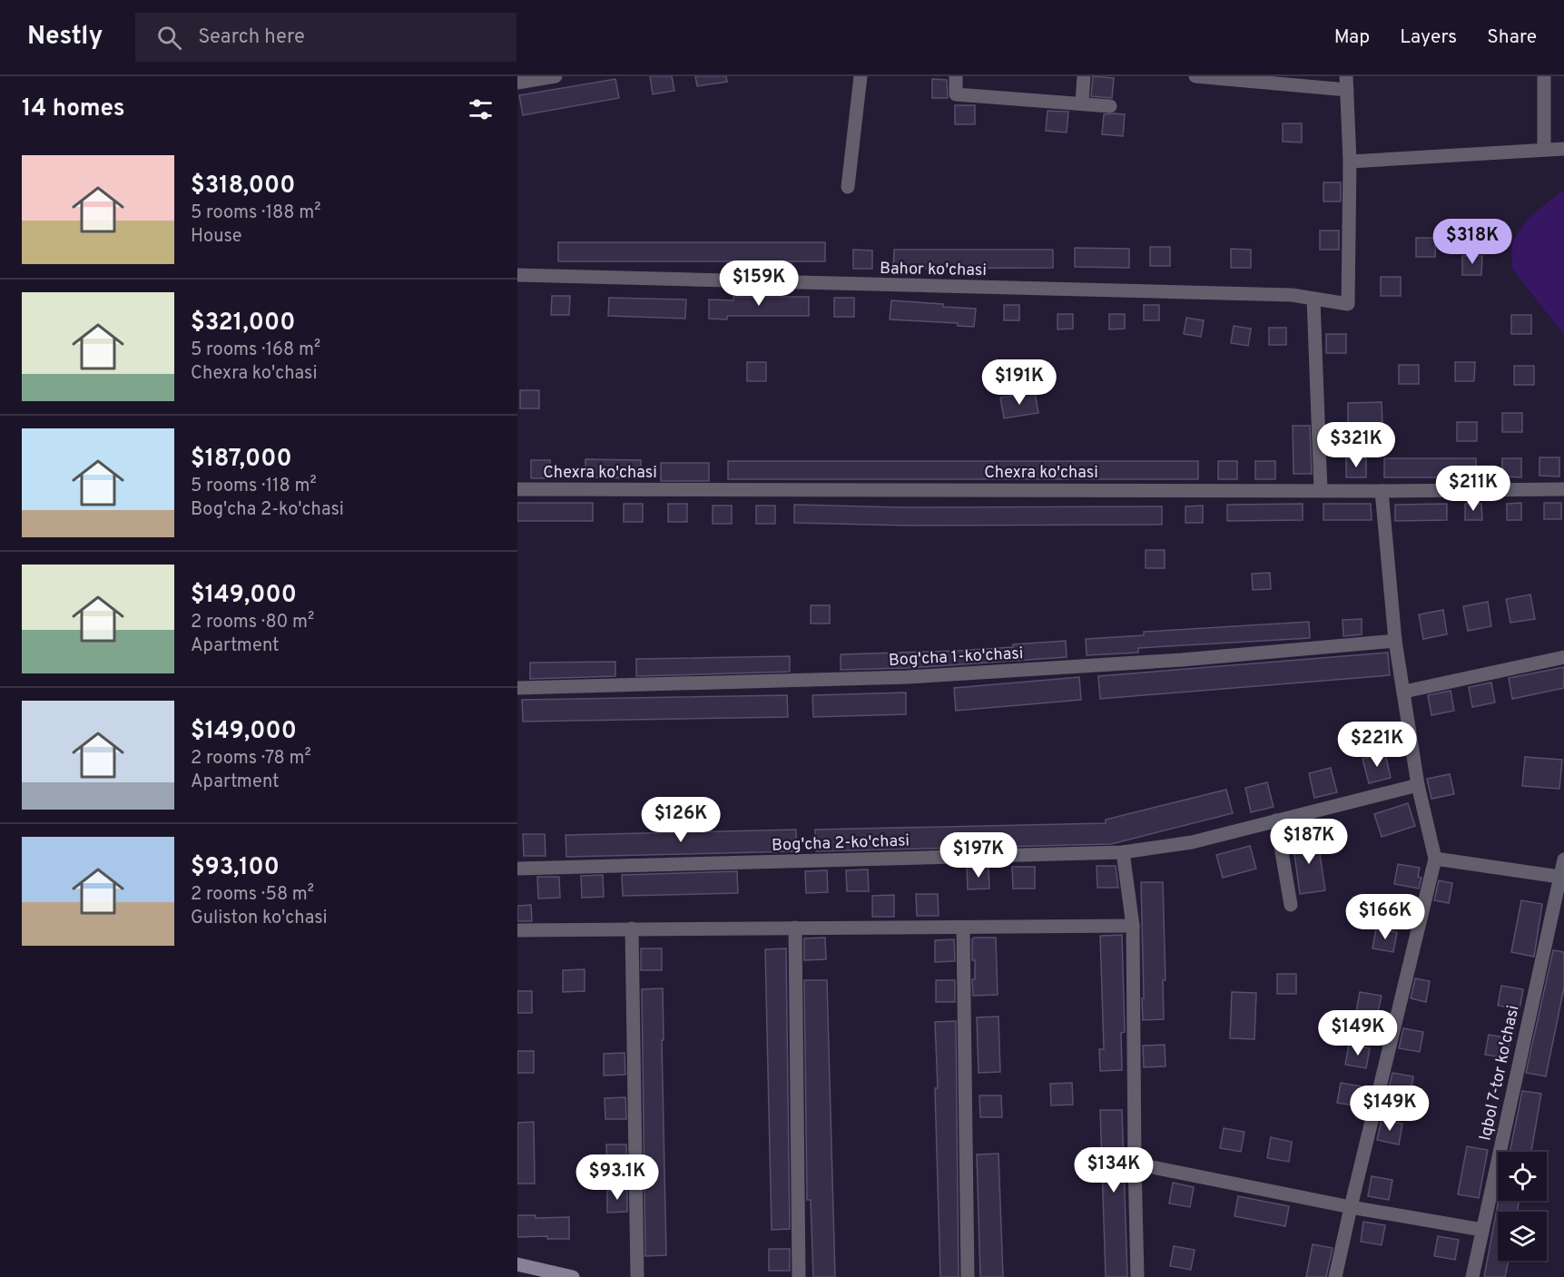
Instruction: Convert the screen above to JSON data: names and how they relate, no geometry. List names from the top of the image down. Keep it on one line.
{"streets":{"street":["Bahor ko'chasi","Chexra ko'chasi","Bog'cha 1-ko'chasi","Bog'cha 2-ko'chasi","Iqbol 7-tor ko'chasi"]},"page":{"header":"Nestly","search":"Search here","nav":["Map","Layers","Share"],"heading":"14 homes","list":[{"name":"$318,000","note":"5 rooms · 188 m² · House"},{"name":"$321,000","note":"5 rooms · 168 m² · Chexra ko'chasi"},{"name":"$187,000","note":"5 rooms · 118 m² · Bog'cha 2-ko'chasi"},{"name":"$149,000","note":"2 rooms · 80 m² · Apartment"},{"name":"$149,000","note":"2 rooms · 78 m² · Apartment"},{"name":"$93,100","note":"2 rooms · 58 m² · Guliston ko'chasi"}],"price":["$318K","$159K","$191K","$321K","$211K","$221K","$126K","$187K","$197K","$166K","$149K","$149K","$134K","$93.1K"]}}
